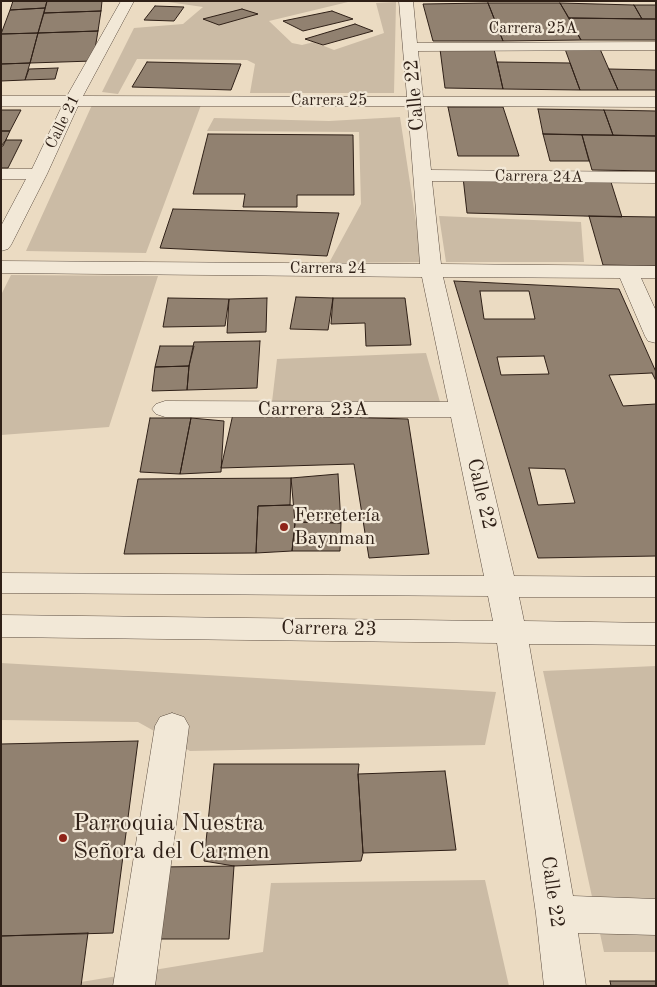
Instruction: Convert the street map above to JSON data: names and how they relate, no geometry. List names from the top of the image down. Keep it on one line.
{"streets":{"street":["Carrera 25A","Calle 22","Carrera 25","Calle 21","Carrera 24A","Carrera 24","Carrera 23A","Carrera 23"]},"crossings":[["Carrera 25A","Calle 22"],["Calle 22","Carrera 25"],["Calle 22","Carrera 24A"],["Calle 22","Carrera 24"],["Calle 22","Carrera 23A"],["Calle 22","Carrera 23"],["Carrera 25","Calle 21"]],"places":["Ferretería Baynman","Parroquia Nuestra Señora del Carmen"]}
